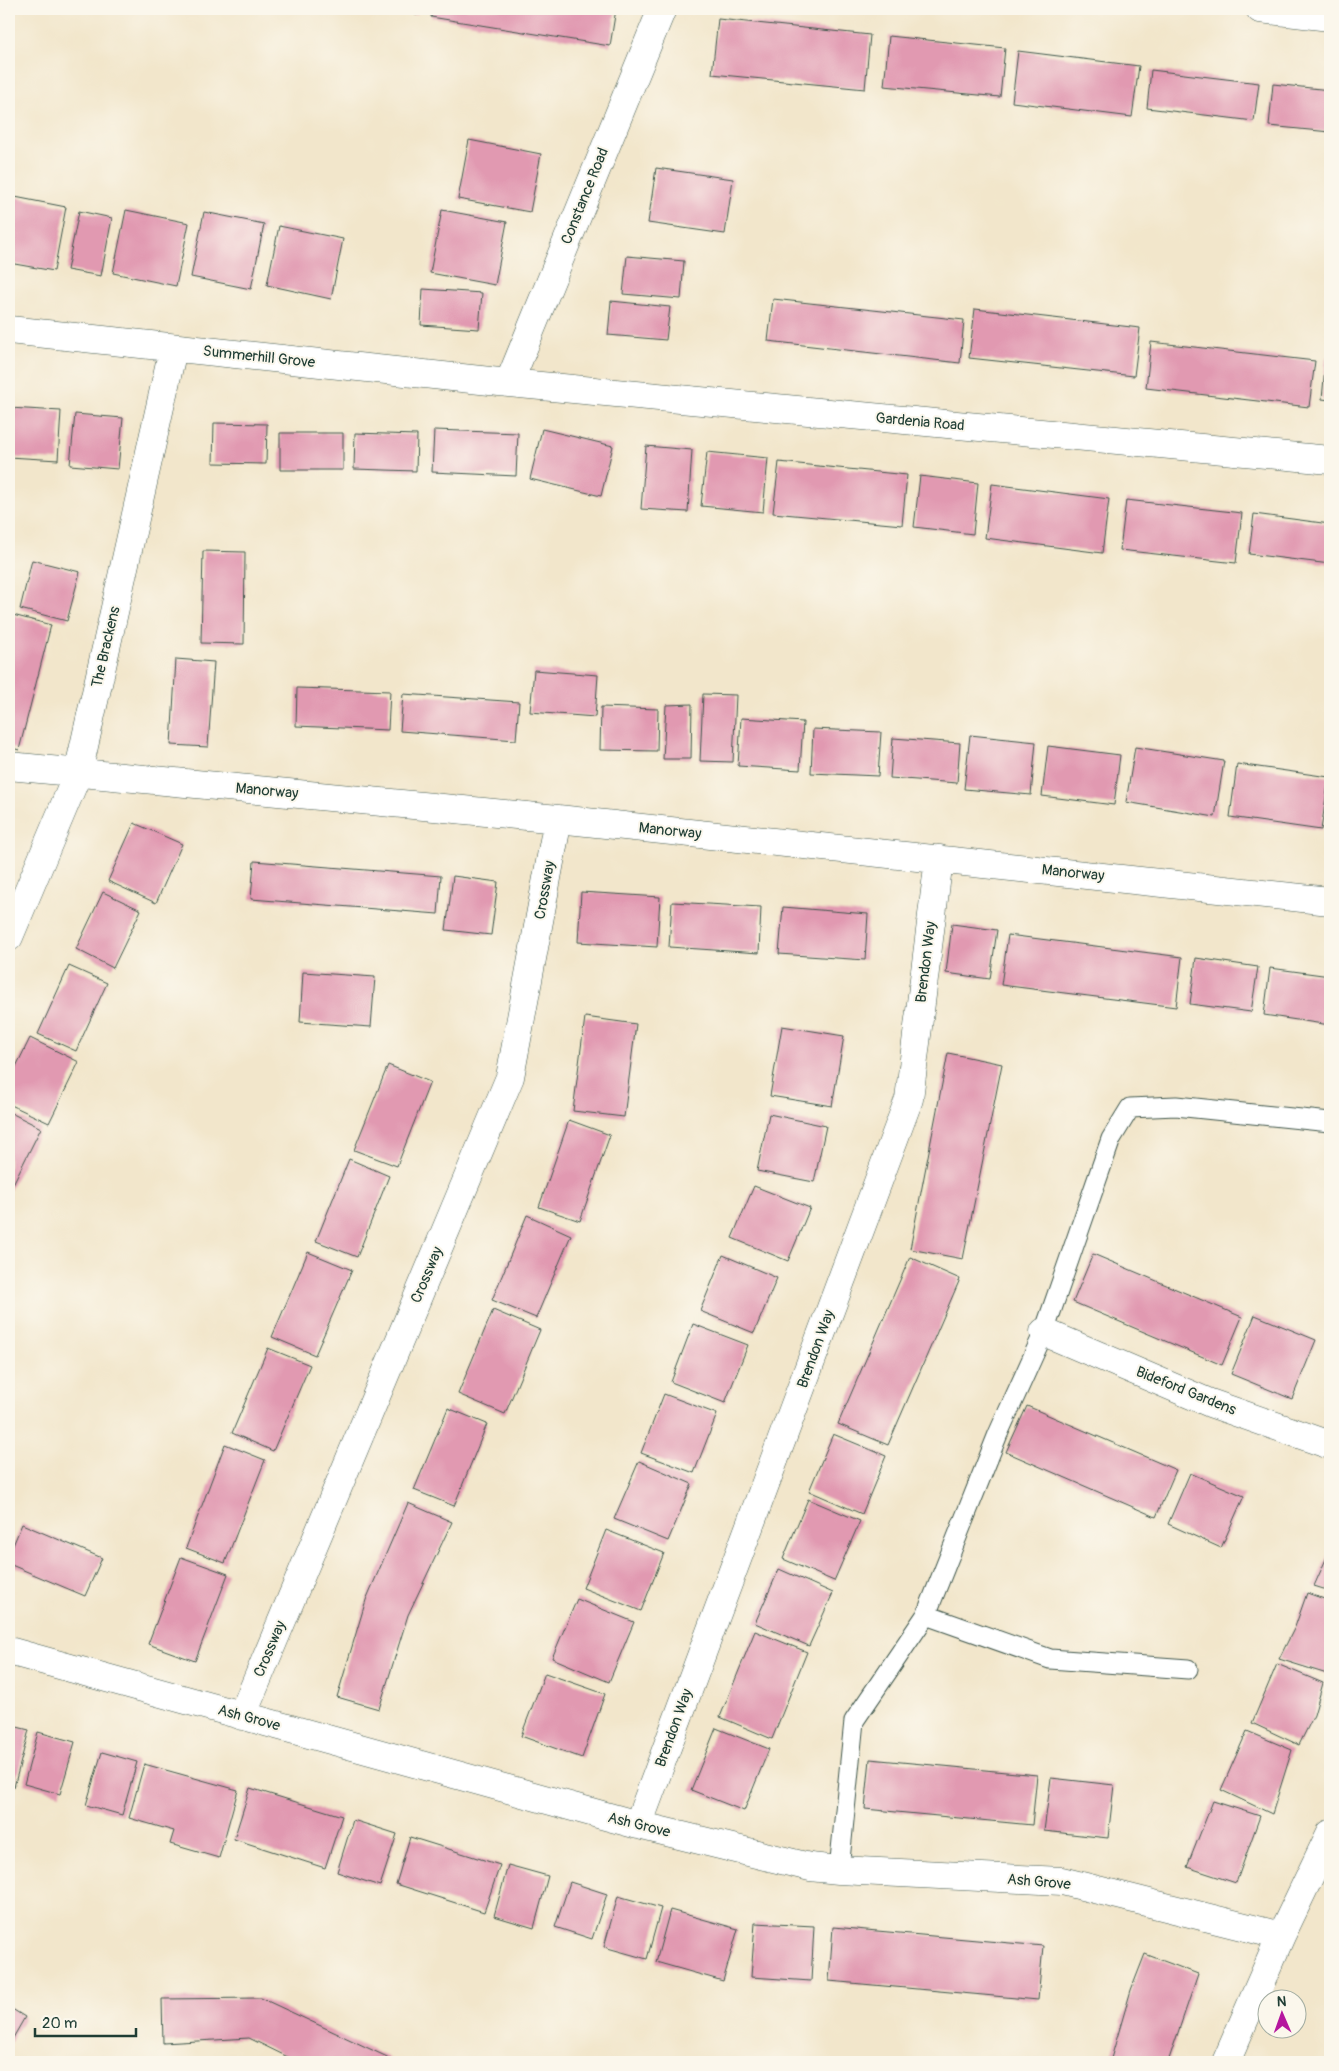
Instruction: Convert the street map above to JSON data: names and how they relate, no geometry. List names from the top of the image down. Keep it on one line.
{"streets":{"street":["Constance Road","Summerhill Grove","Gardenia Road","The Brackens","Manorway","Crossway","Brendon Way","Bideford Gardens","Ash Grove"]},"crossings":[["Constance Road","Summerhill Grove"],["Constance Road","Gardenia Road"],["Summerhill Grove","Gardenia Road"],["Summerhill Grove","The Brackens"],["The Brackens","Manorway"],["Manorway","Crossway"],["Manorway","Brendon Way"],["Crossway","Ash Grove"],["Brendon Way","Ash Grove"]],"scale_bar":"20 m","north":"top"}
